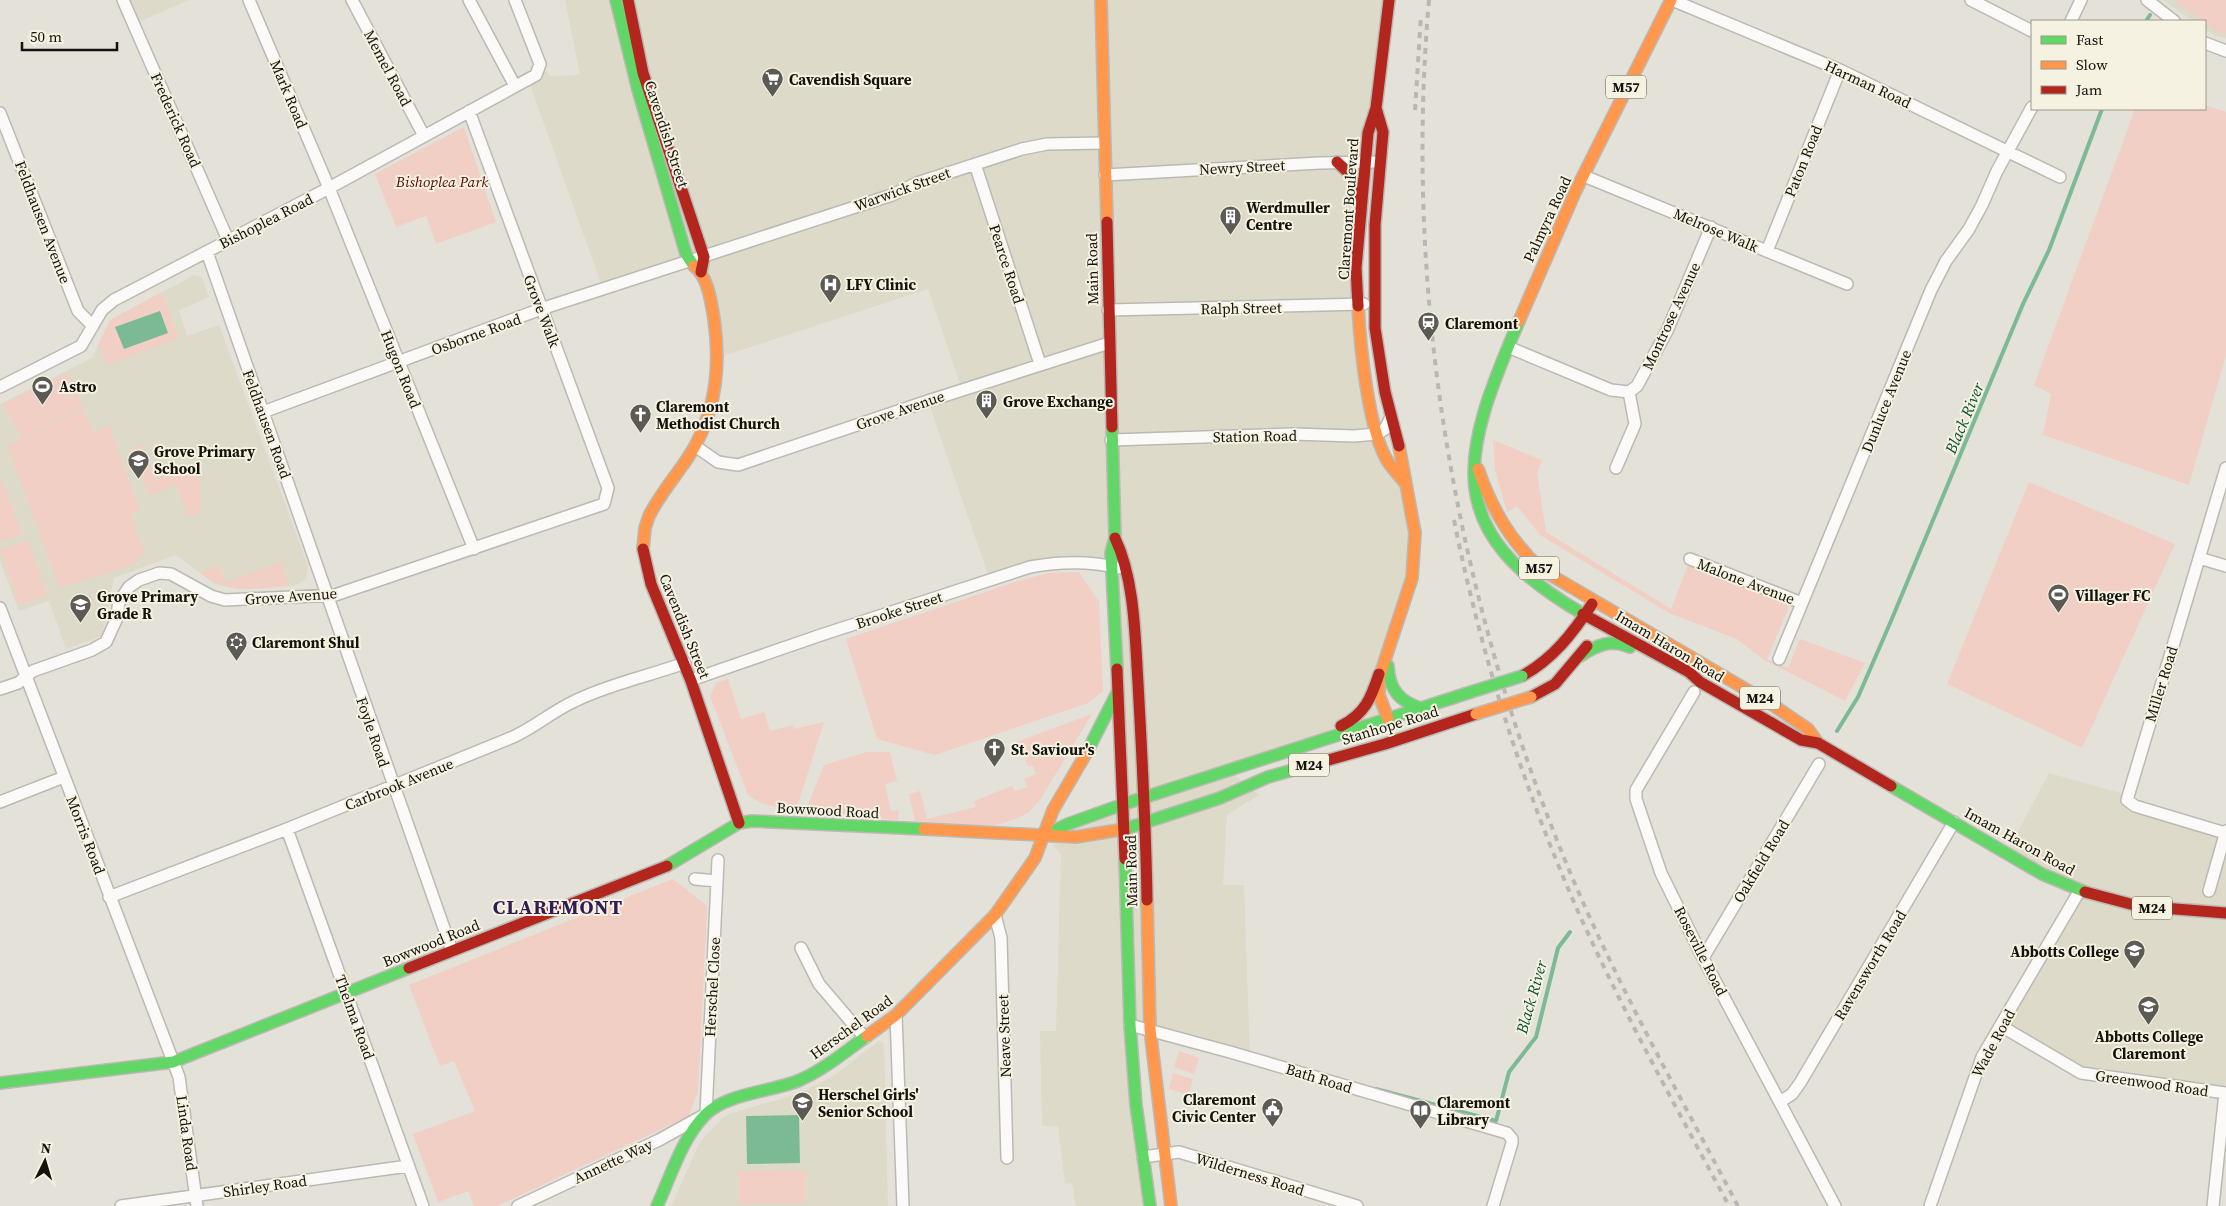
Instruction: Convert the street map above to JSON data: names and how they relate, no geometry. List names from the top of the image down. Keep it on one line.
{"streets":{"main road":["M57","Cavendish Street","Claremont Boulevard","Palmyra Road","Main Road","Imam Haron Road","M24","Stanhope Road","Bowwood Road","Herschel Road"],"street":["Memel Road","Harman Road","Mark Road","Frederick Road","Paton Road","Newry Street","Warwick Street","Bishoplea Road","Feldhausen Avenue","Melrose Walk","Pearce Road","Ralph Street","Grove Walk","Montrose Avenue","Osborne Road","Hugon Road","Dunluce Avenue","Grove Avenue","Feldhausen Road","Station Road","Malone Avenue","Brooke Street","Miller Road","Foyle Road","Carbrook Avenue","Morris Road","Oakfield Road","Roseville Road","Ravensworth Road","Herschel Close","Thelma Road","Neave Street","Wade Road","Bath Road","Greenwood Road","Linda Road","Annette Way","Wilderness Road","Shirley Road"]},"crossings":[["Memel Road","Bishoplea Road"],["Harman Road","Paton Road"],["Harman Road","Palmyra Road"],["Harman Road","Dunluce Avenue"],["M57","Palmyra Road"],["M57","Imam Haron Road"],["M57","Stanhope Road"],["Mark Road","Bishoplea Road"],["Mark Road","Hugon Road"],["Frederick Road","Bishoplea Road"],["Cavendish Street","Warwick Street"],["Cavendish Street","Osborne Road"],["Cavendish Street","Grove Avenue"],["Cavendish Street","Brooke Street"],["Cavendish Street","Carbrook Avenue"],["Cavendish Street","Bowwood Road"],["Paton Road","Melrose Walk"],["Newry Street","Claremont Boulevard"],["Newry Street","Main Road"],["Warwick Street","Pearce Road"],["Warwick Street","Main Road"],["Warwick Street","Osborne Road"],["Claremont Boulevard","Ralph Street"],["Claremont Boulevard","Station Road"],["Claremont Boulevard","Stanhope Road"],["Palmyra Road","Melrose Walk"],["Palmyra Road","Imam Haron Road"],["Palmyra Road","Stanhope Road"],["Bishoplea Road","Feldhausen Avenue"],["Bishoplea Road","Grove Walk"],["Bishoplea Road","Hugon Road"],["Bishoplea Road","Feldhausen Road"],["Melrose Walk","Montrose Avenue"],["Pearce Road","Grove Avenue"],["Main Road","Ralph Street"],["Main Road","Grove Avenue"],["Main Road","Station Road"],["Main Road","Brooke Street"],["Main Road","Stanhope Road"],["Main Road","Bowwood Road"],["Main Road","Herschel Road"],["Main Road","Bath Road"],["Main Road","Wilderness Road"],["Grove Walk","Osborne Road"],["Grove Walk","Grove Avenue"],["Osborne Road","Hugon Road"],["Osborne Road","Feldhausen Road"],["Hugon Road","Grove Avenue"],["Dunluce Avenue","Malone Avenue"],["Grove Avenue","Feldhausen Road"],["Grove Avenue","Foyle Road"],["Grove Avenue","Morris Road"],["Feldhausen Road","Foyle Road"],["Imam Haron Road","Stanhope Road"],["Imam Haron Road","Roseville Road"],["Imam Haron Road","Ravensworth Road"],["Imam Haron Road","Wade Road"],["Stanhope Road","Bowwood Road"],["Foyle Road","Carbrook Avenue"],["Foyle Road","Bowwood Road"],["Carbrook Avenue","Morris Road"],["Carbrook Avenue","Thelma Road"],["Bowwood Road","Morris Road"],["Bowwood Road","Thelma Road"],["Bowwood Road","Herschel Road"],["Bowwood Road","Linda Road"],["Morris Road","Linda Road"],["Oakfield Road","Roseville Road"],["Roseville Road","Ravensworth Road"],["Herschel Close","Herschel Road"],["Herschel Close","Annette Way"],["Thelma Road","Shirley Road"],["Herschel Road","Neave Street"],["Herschel Road","Annette Way"],["Wade Road","Greenwood Road"],["Linda Road","Shirley Road"]],"districts":["CLAREMONT"],"water":["Black River"],"parks":["Bishoplea Park"],"places":{"supermarket":["Cavendish Square"],"building":["Werdmuller Centre","Grove Exchange"],"hospital":["LFY Clinic"],"station":["Claremont"],"sports":["Astro","Villager FC"],"church":["Claremont Methodist Church","St. Saviour's"],"school or university":["Grove Primary School","Grove Primary Grade R","Abbotts College","Abbotts College Claremont","Herschel Girls' Senior School"],"synagogue":["Claremont Shul"],"public building":["Claremont Civic Center"],"library":["Claremont Library"]},"legend":["Fast","Slow","Jam"],"scale_bar":"50 m","north":"top"}
